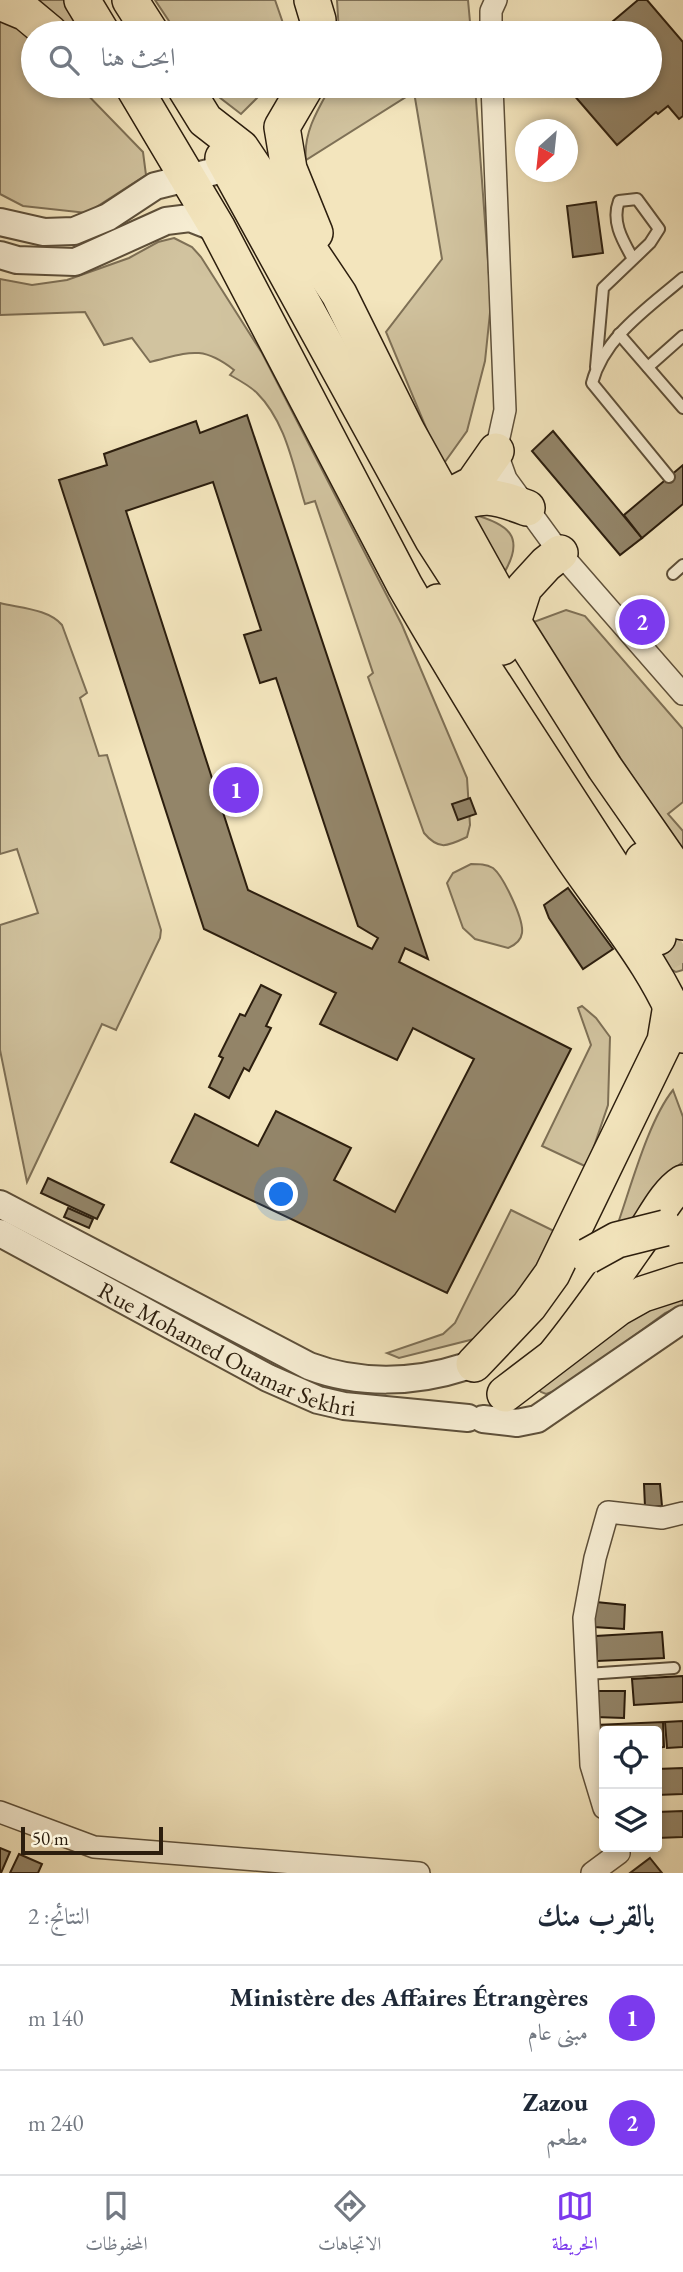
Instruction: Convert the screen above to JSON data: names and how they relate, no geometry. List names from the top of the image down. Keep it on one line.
{"streets":{"street":["Rue Mohamed Ouamar Sekhri"]},"scale_bar":"50 m","north":"bottom left","page":{"search":"ابحث هنا","pins":["2","1"],"scale":"50 m","heading":["بالقرب منك","النتائج: 2"],"list":[{"mark":"1","name":"Ministère des Affaires Étrangères","note":"مبنى عام","value":"140 m"},{"mark":"2","name":"Zazou","note":"مطعم","value":"240 m"}],"nav":["الخريطة","الاتجاهات","المحفوظات"]}}
